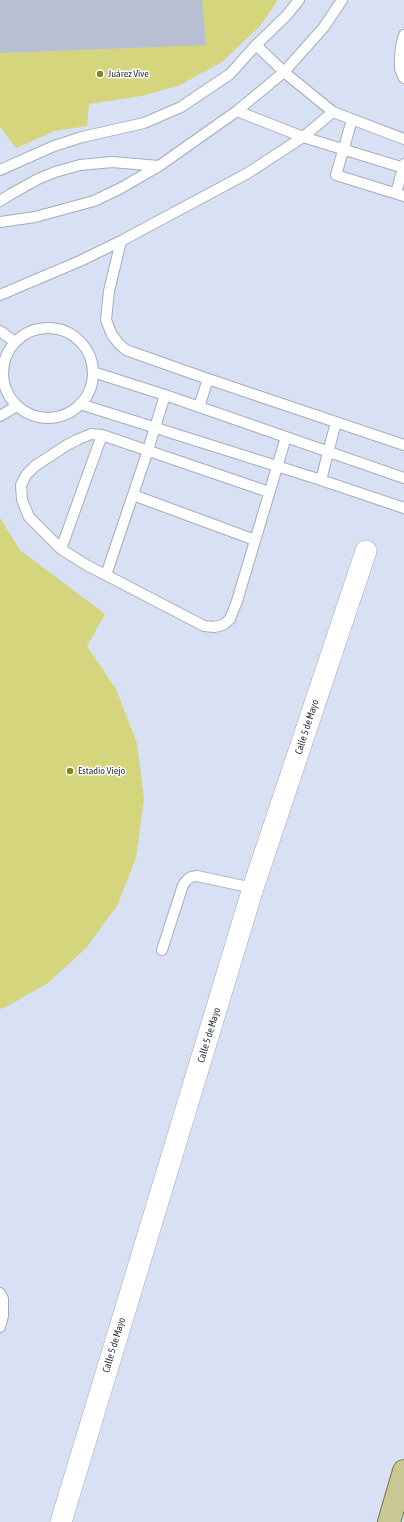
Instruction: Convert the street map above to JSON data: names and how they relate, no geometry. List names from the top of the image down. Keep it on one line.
{"streets":{"street":["Calle 5 de Mayo"]},"places":["Juárez Vive","Estadio Viejo"]}
